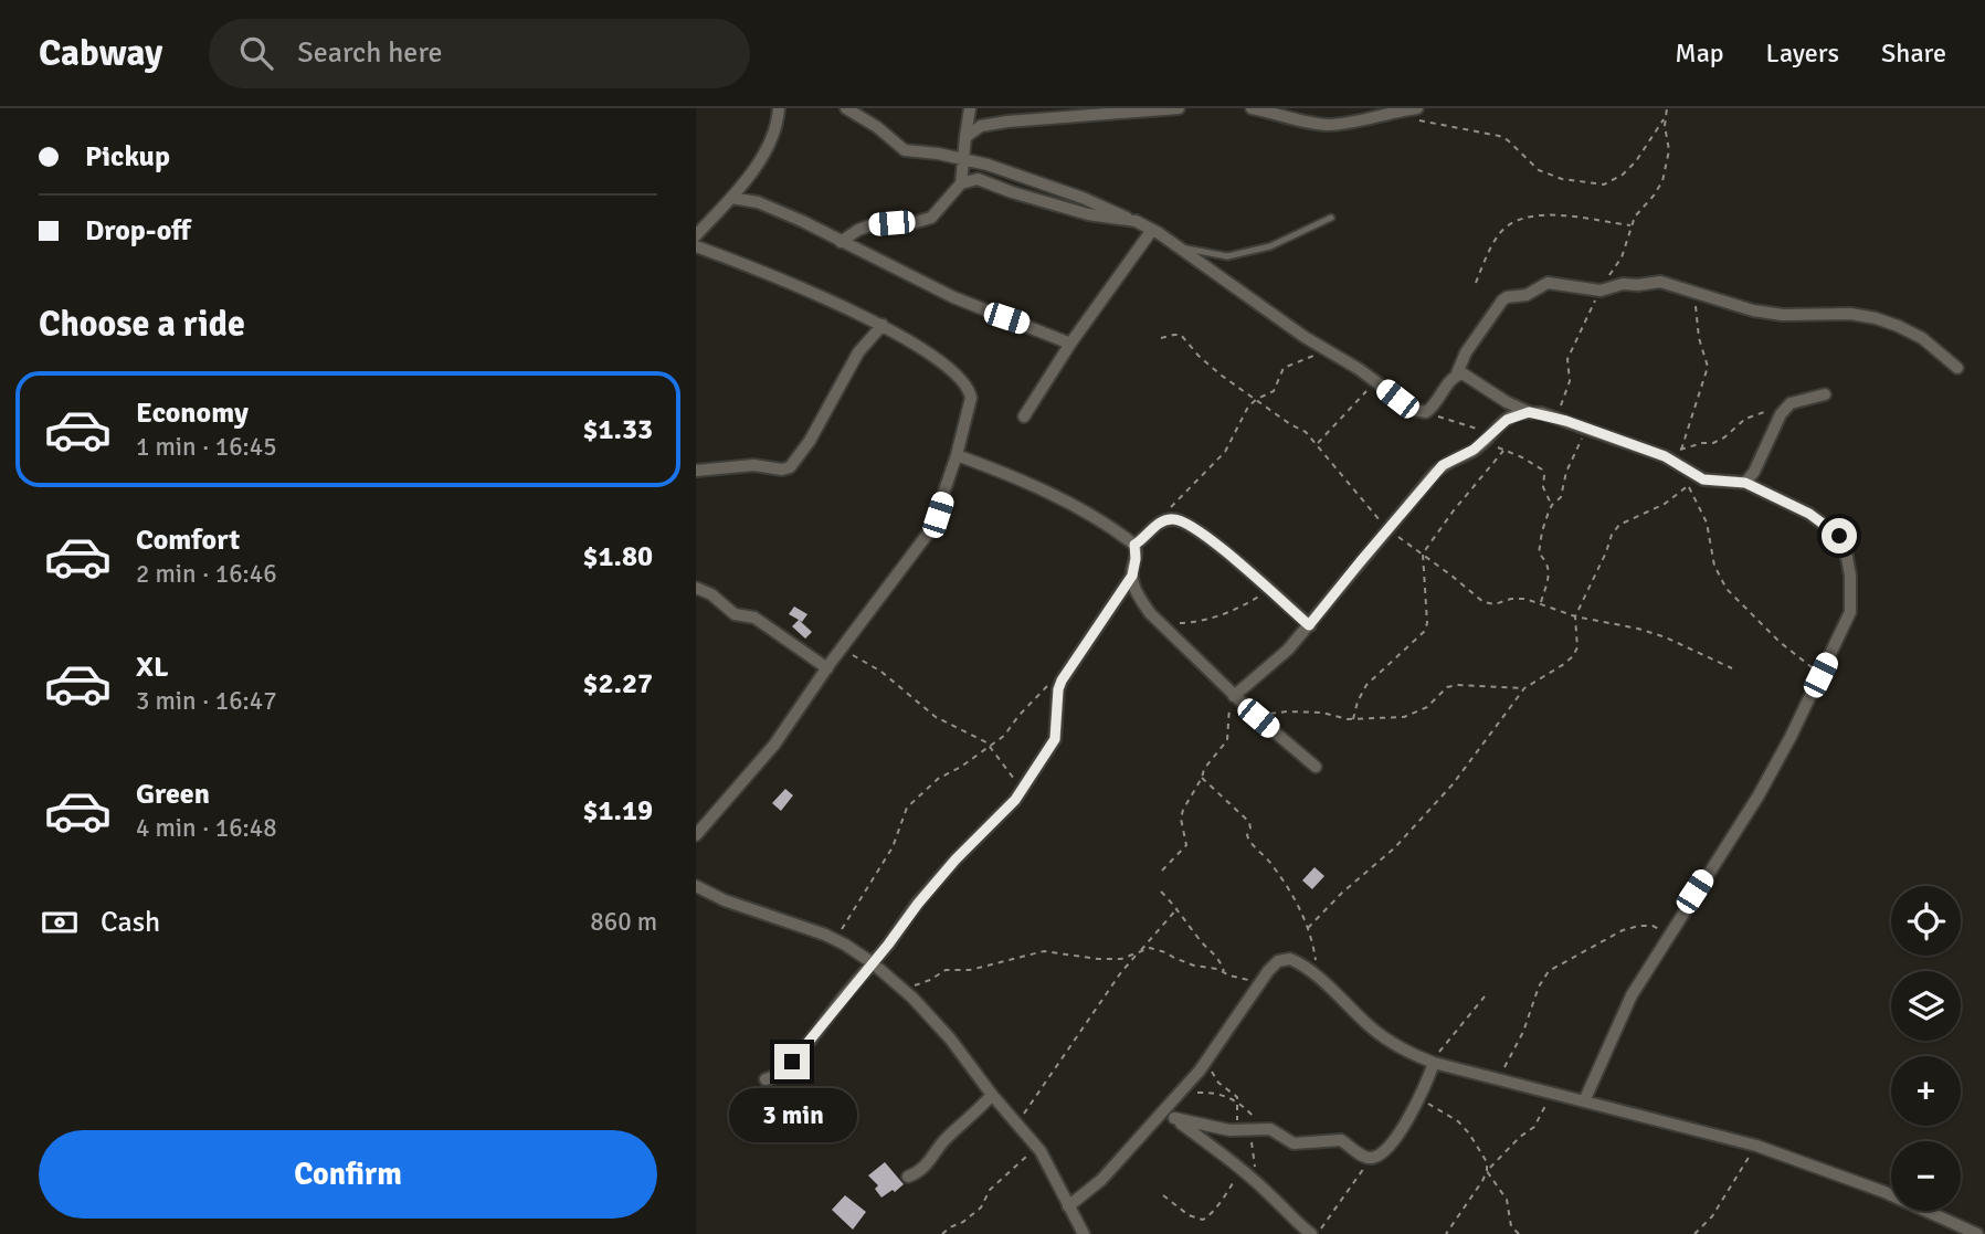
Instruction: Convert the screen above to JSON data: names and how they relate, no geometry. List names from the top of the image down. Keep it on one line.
{"page":{"header":"Cabway","search":"Search here","nav":["Map","Layers","Share"],"banner":["Pickup","Drop-off"],"heading":"Choose a ride","list":[{"name":"Economy","note":"1 min · 16:45","value":"$1.33"},{"name":"Comfort","note":"2 min · 16:46","value":"$1.80"},{"name":"XL","note":"3 min · 16:47","value":"$2.27"},{"name":"Green","note":"4 min · 16:48","value":"$1.19"}],"pay":["Cash","860 m"],"map_buttons":["+","−"],"bubble":"3 min","buttons":"Confirm"}}
